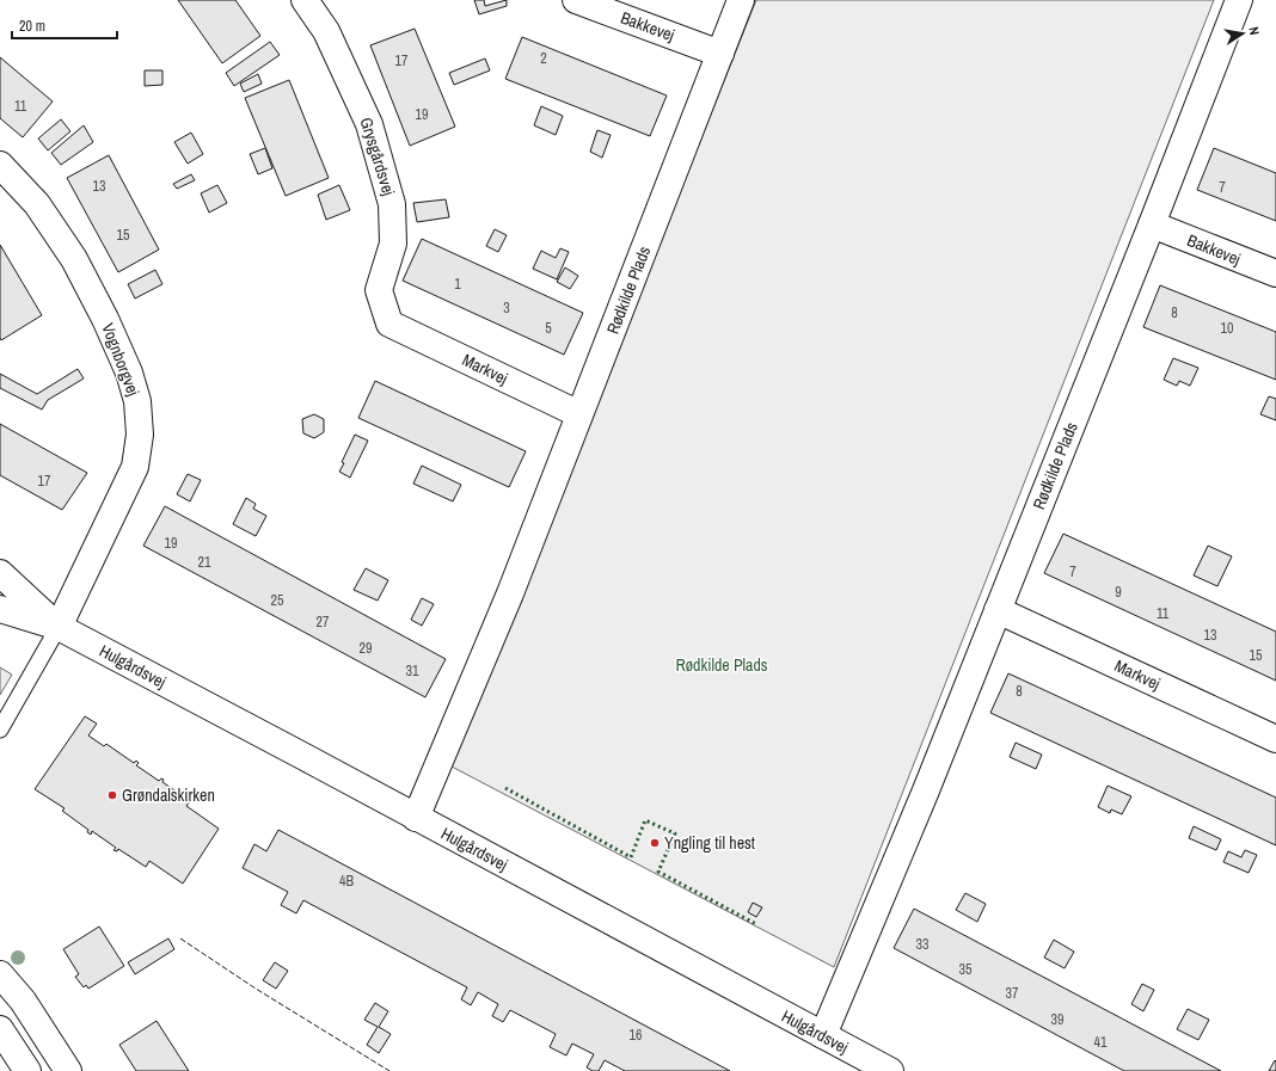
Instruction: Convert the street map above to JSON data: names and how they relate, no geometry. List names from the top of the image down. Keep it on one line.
{"streets":{"street":["Bakkevej","Grysgårdsvej","Rødkilde Plads","Vognborgvej","Markvej","Hulgårdsvej"]},"crossings":[["Bakkevej","Rødkilde Plads"],["Grysgårdsvej","Markvej"],["Rødkilde Plads","Markvej"],["Rødkilde Plads","Hulgårdsvej"],["Vognborgvej","Hulgårdsvej"]],"parks":["Rødkilde Plads"],"places":["Grøndalskirken","Yngling til hest"],"house_numbers":["2","17","11","19","13","7","15","1","3","8","5","10","17","19","21","7","9","25","11","27","13","29","15","31","8","4B","33","35","37","39","16","41"],"scale_bar":"20 m","north":"right"}
